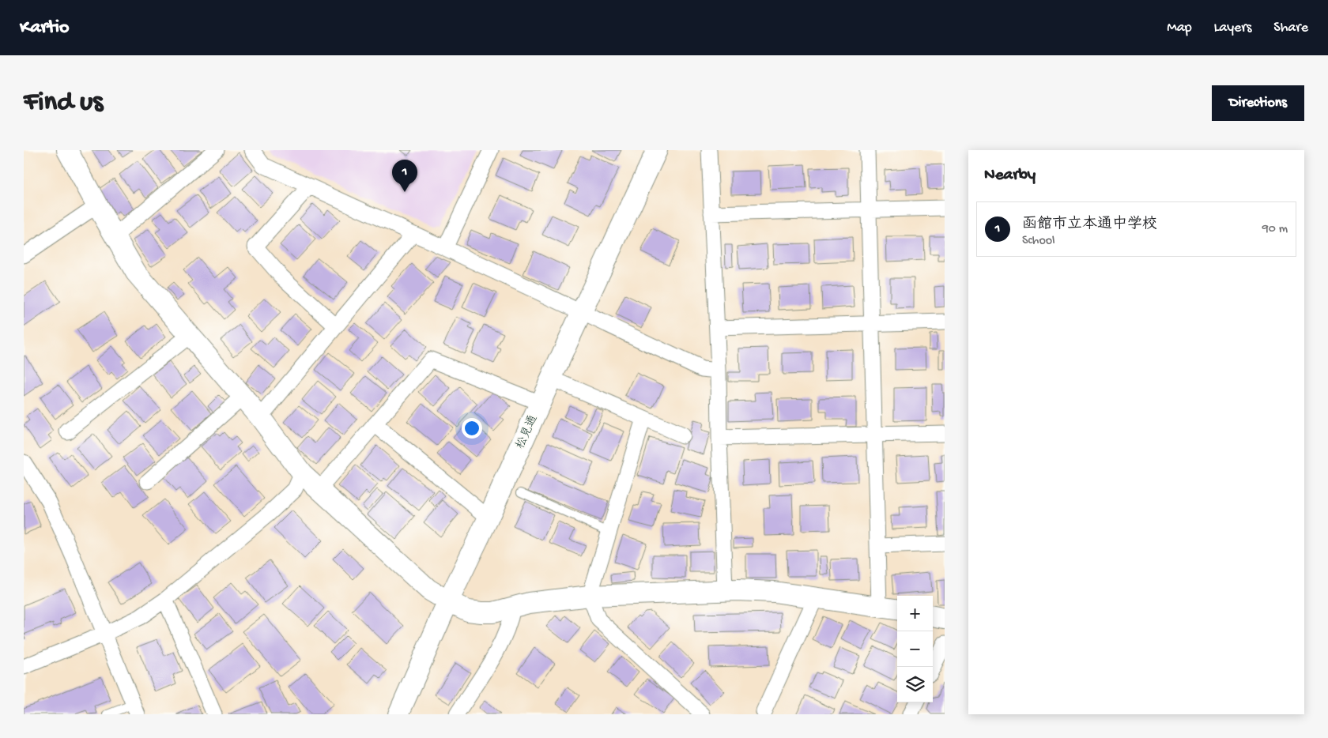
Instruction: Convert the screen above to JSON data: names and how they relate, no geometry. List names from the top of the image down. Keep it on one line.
{"streets":{"street":["松見通"]},"page":{"header":"Kartio","nav":["Map","Layers","Share"],"buttons":"Directions","title":"Find us","heading":"Nearby","pins":"1","list":[{"mark":"1","name":"函館市立本通中学校","note":"School","value":"90 m"}],"map_buttons":["+","−"]}}
